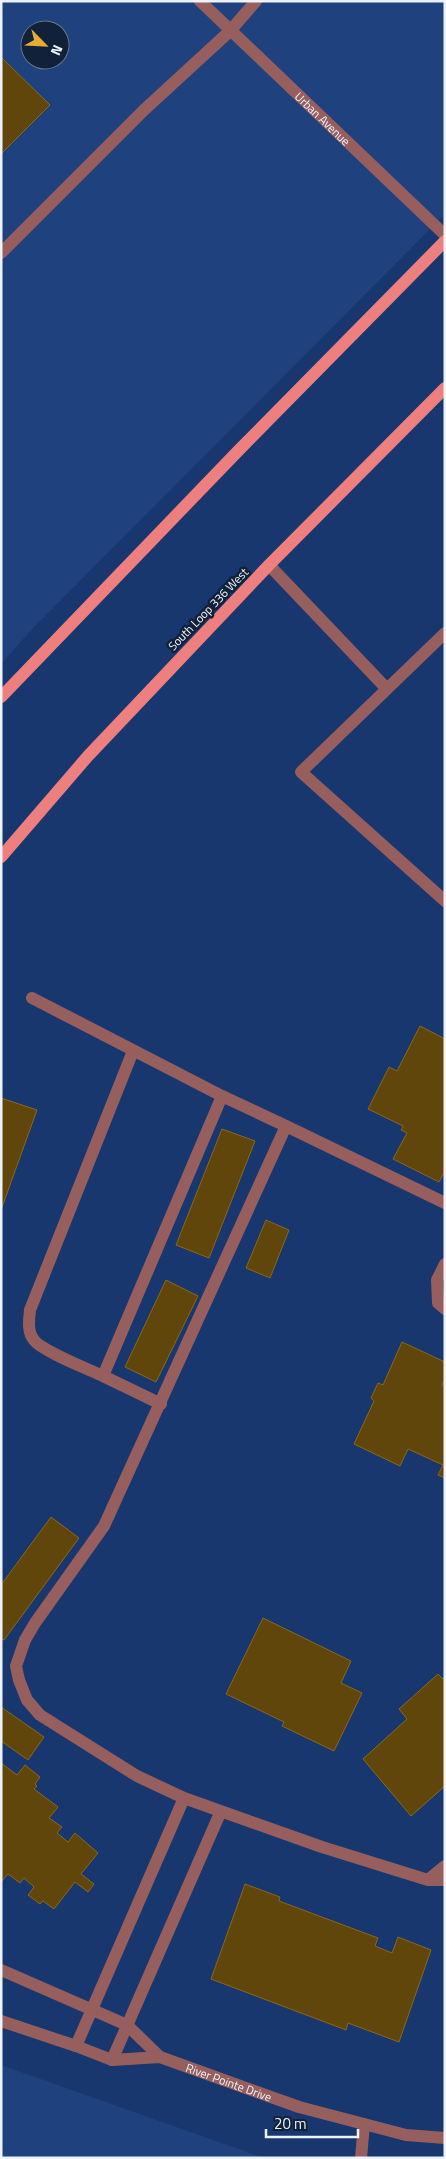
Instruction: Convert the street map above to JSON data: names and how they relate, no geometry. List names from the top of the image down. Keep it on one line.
{"streets":{"main road":["South Loop 336 West"],"street":["Urban Avenue","River Pointe Drive"]},"scale_bar":"20 m","north":"bottom right"}
